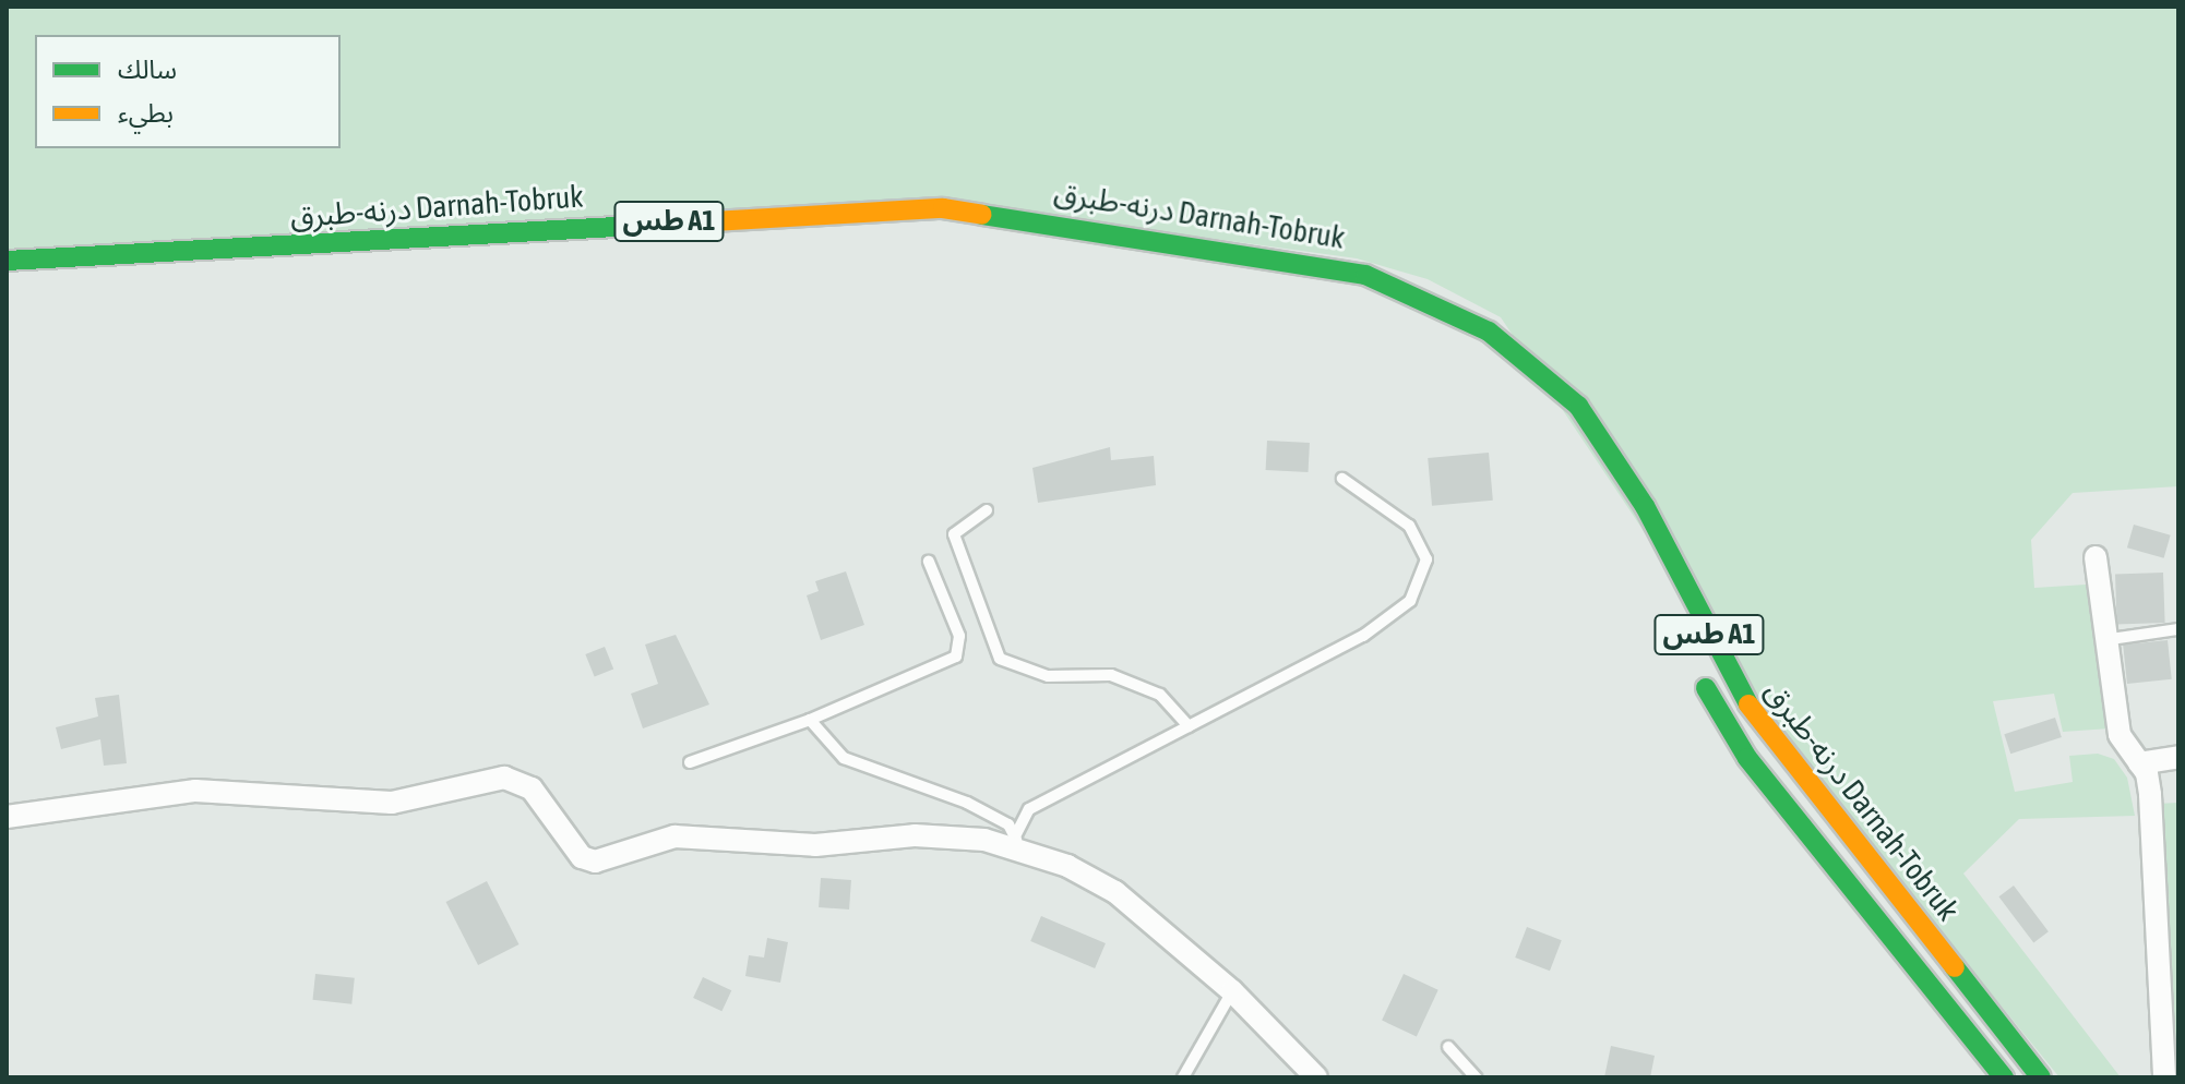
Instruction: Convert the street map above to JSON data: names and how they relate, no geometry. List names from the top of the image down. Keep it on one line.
{"streets":{"highway":["درنه-طبرق Darnah-Tobruk","طس A1"]},"legend":["سالك","بطيء"]}
